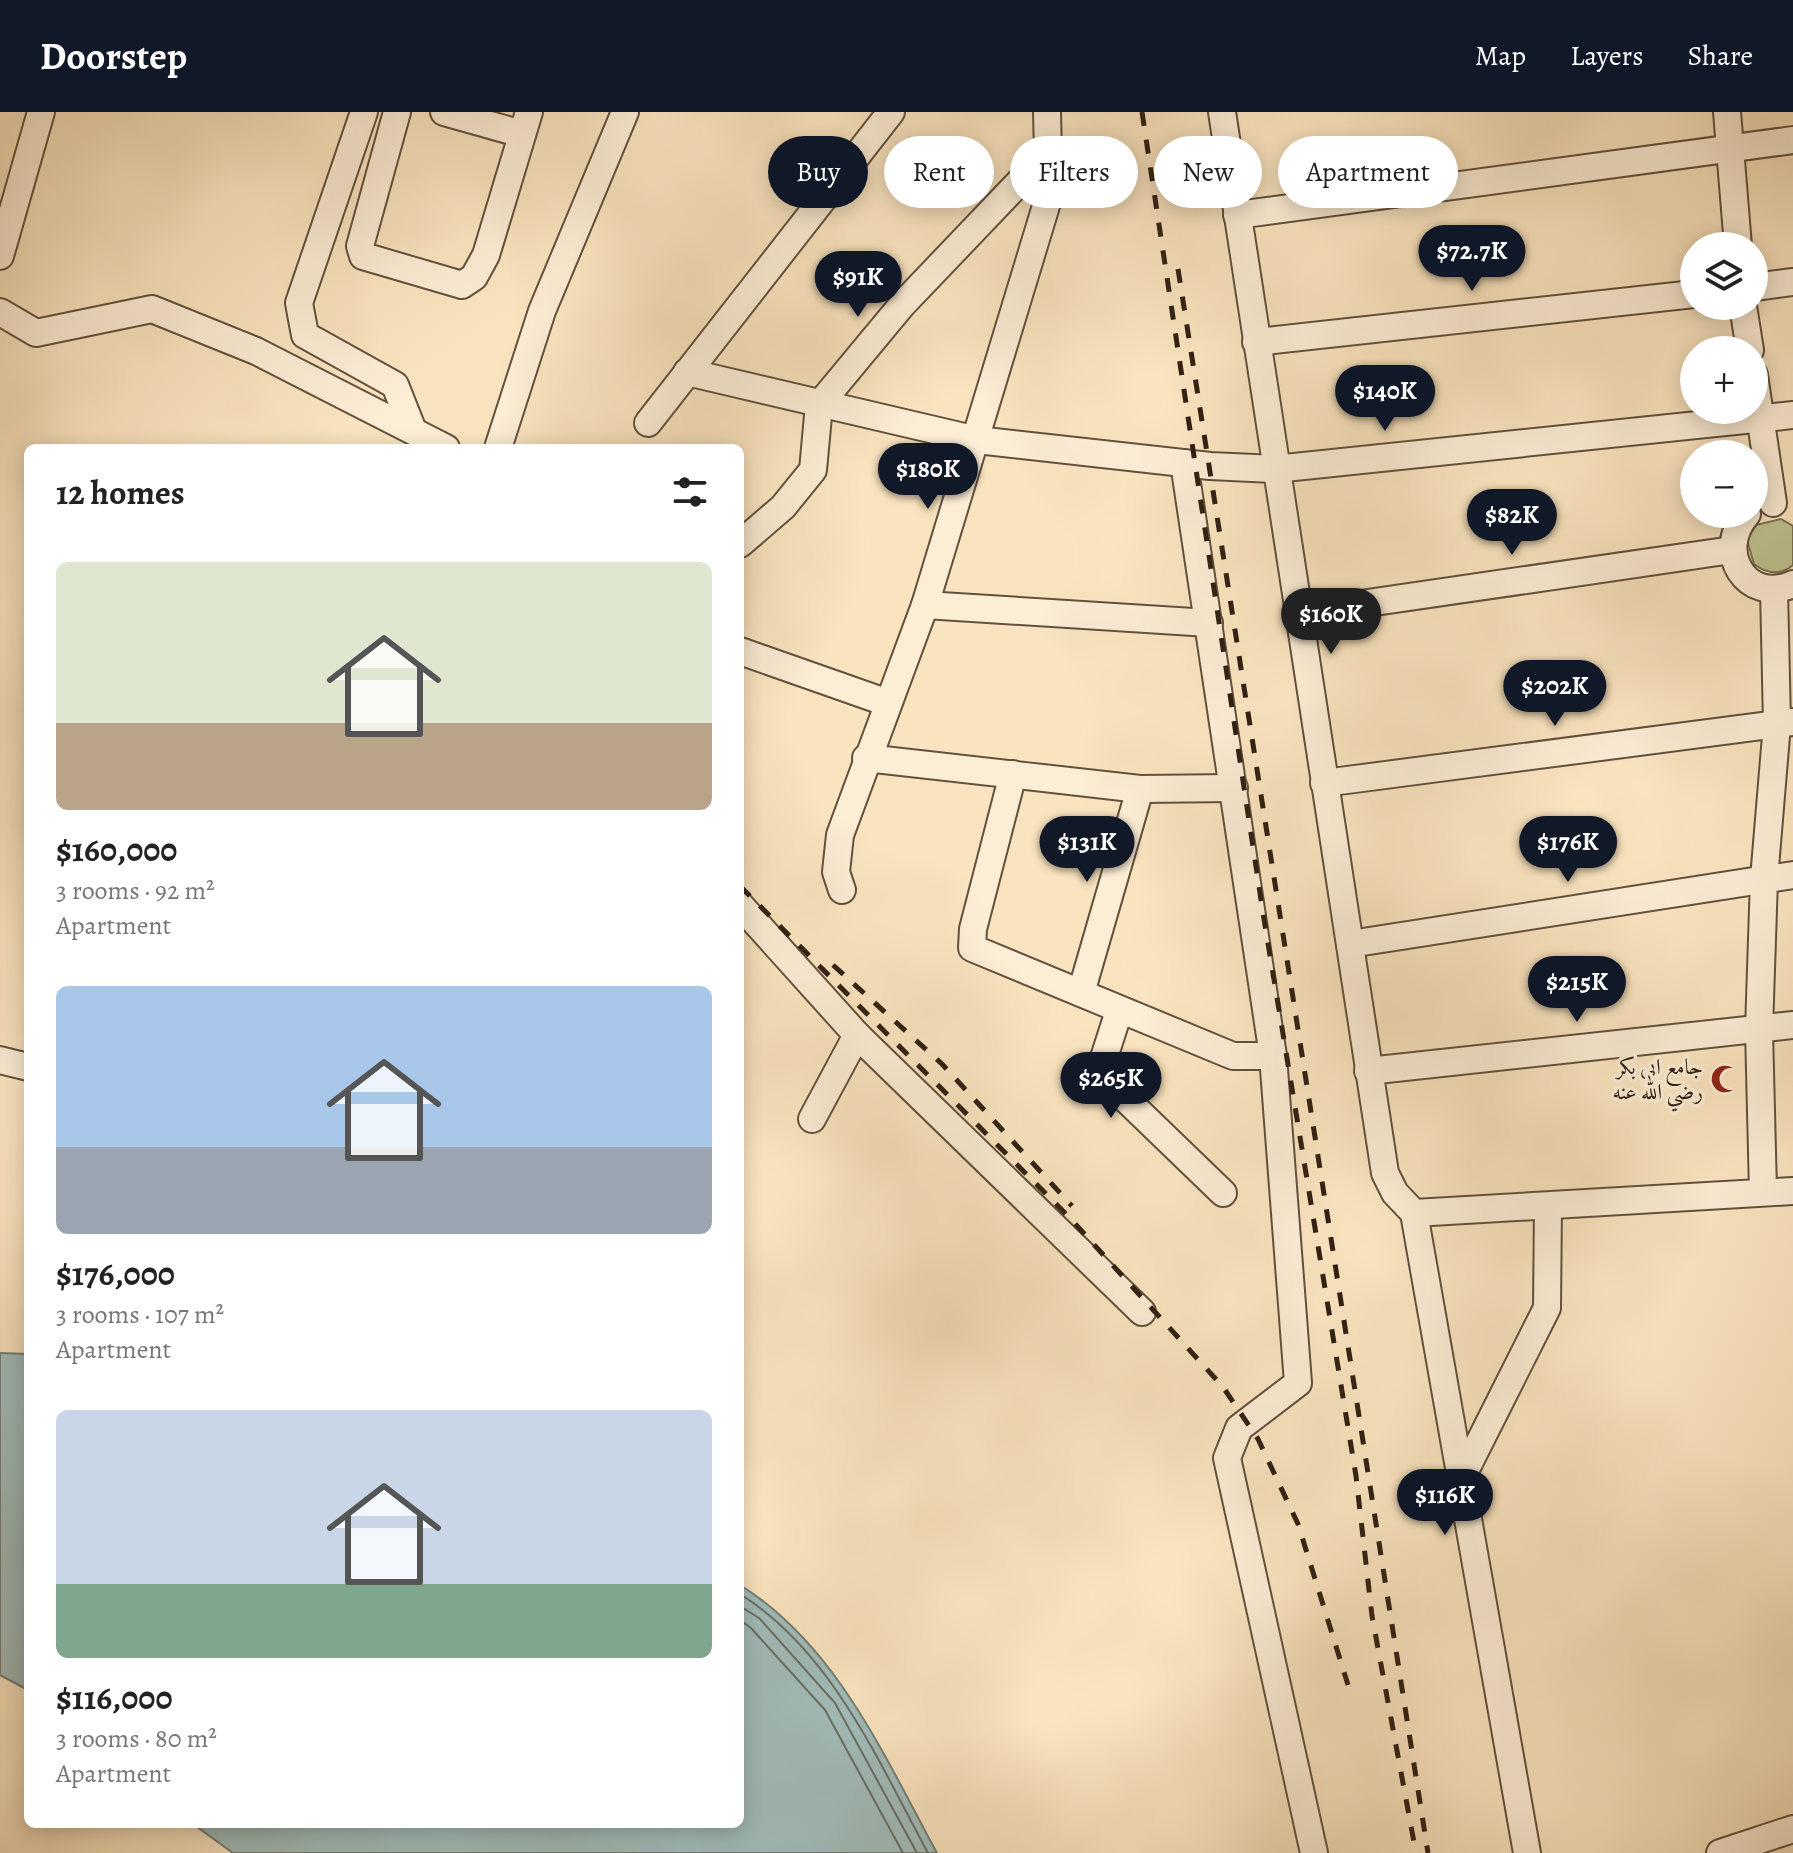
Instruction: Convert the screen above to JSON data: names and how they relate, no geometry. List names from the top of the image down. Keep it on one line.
{"places":{"mosque":["جامع ابي بكر رضي الله عنه"]},"page":{"header":"Doorstep","nav":["Map","Layers","Share"],"chip":["Buy","Rent","Filters","New","Apartment"],"price":["$72.7K","$91K","$140K","$180K","$82K","$160K","$202K","$131K","$176K","$215K","$265K","$116K"],"map_buttons":["+","−"],"heading":"12 homes","list":[{"name":"$160,000","note":"3 rooms · 92 m² · Apartment"},{"name":"$176,000","note":"3 rooms · 107 m² · Apartment"},{"name":"$116,000","note":"3 rooms · 80 m² · Apartment"}]}}
